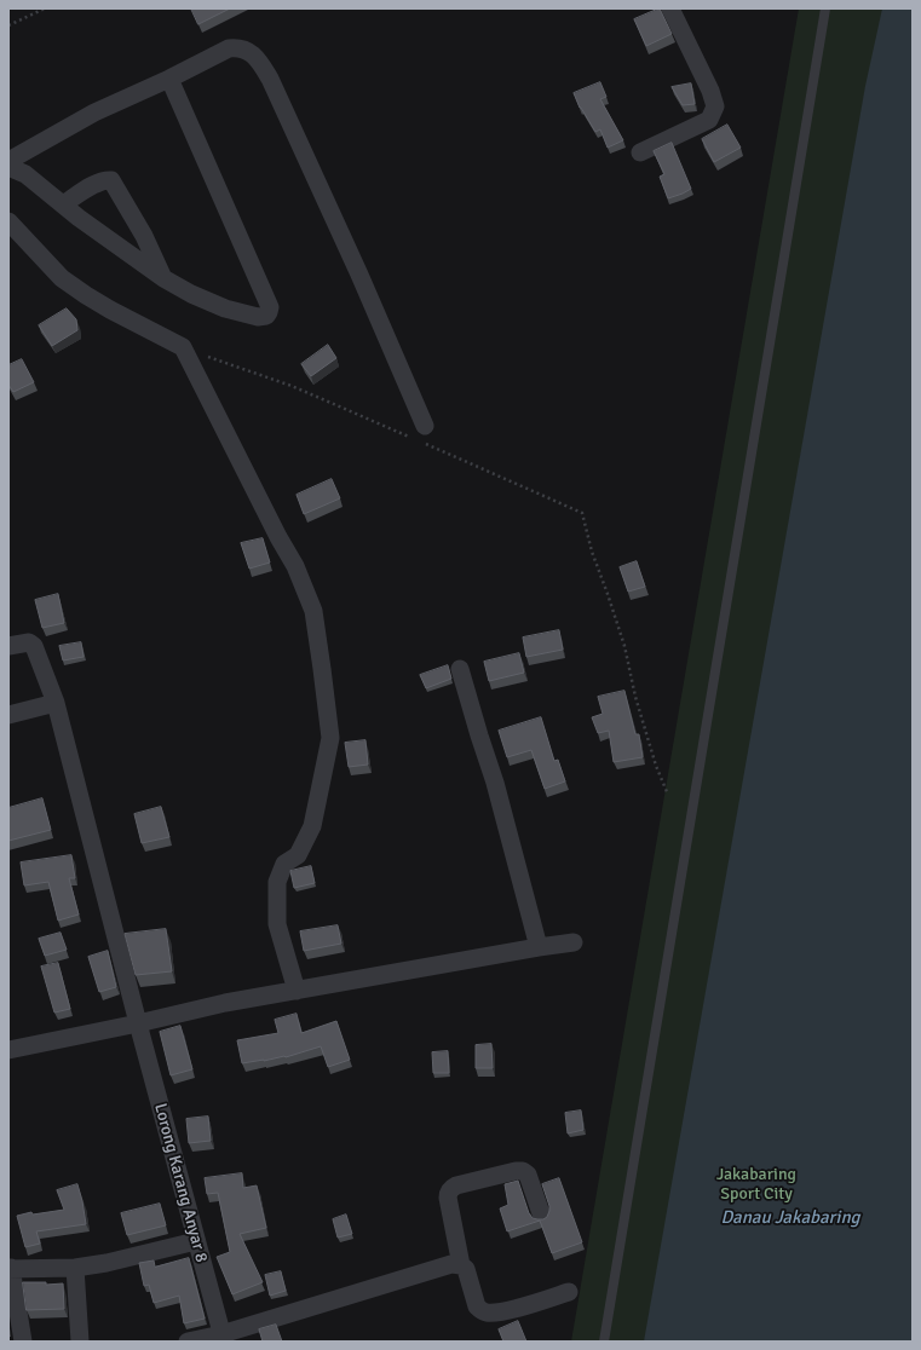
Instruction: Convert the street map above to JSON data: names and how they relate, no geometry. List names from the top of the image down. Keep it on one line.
{"streets":{"street":["Lorong Karang Anyar 8"]},"water":["Danau Jakabaring"],"parks":["Jakabaring Sport City"]}
